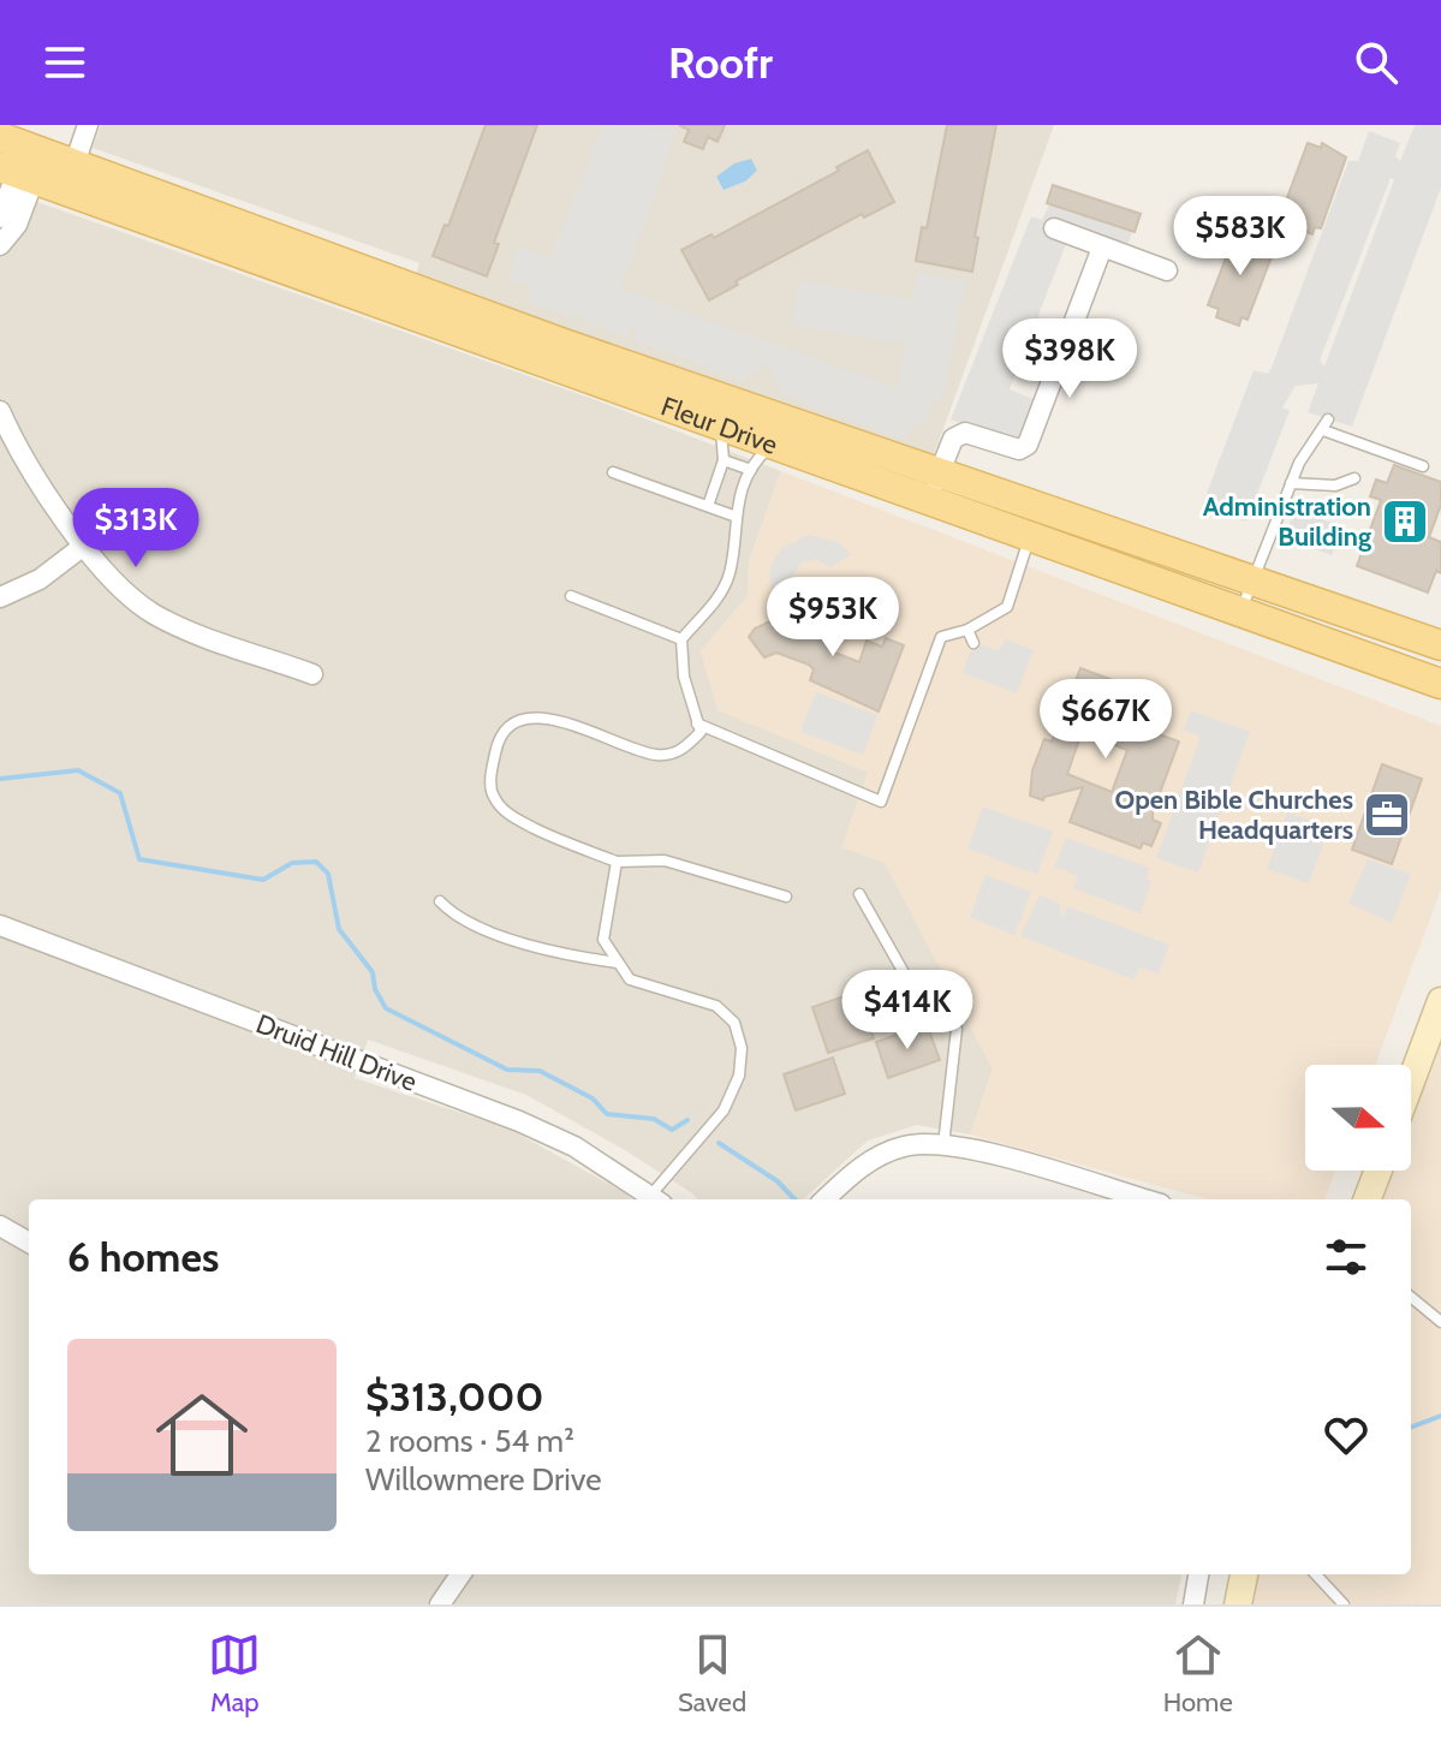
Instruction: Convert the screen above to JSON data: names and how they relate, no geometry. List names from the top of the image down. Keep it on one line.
{"streets":{"main road":["Fleur Drive"],"street":["Druid Hill Drive"]},"places":{"building":["Administration Building"],"office":["Open Bible Churches Headquarters"]},"north":"right","page":{"header":"Roofr","price":["$583K","$398K","$313K","$953K","$667K","$414K"],"heading":"6 homes","list":[{"name":"$313,000","note":"2 rooms · 54 m² · Willowmere Drive"}],"tabs":["Map","Saved","Home"]}}
